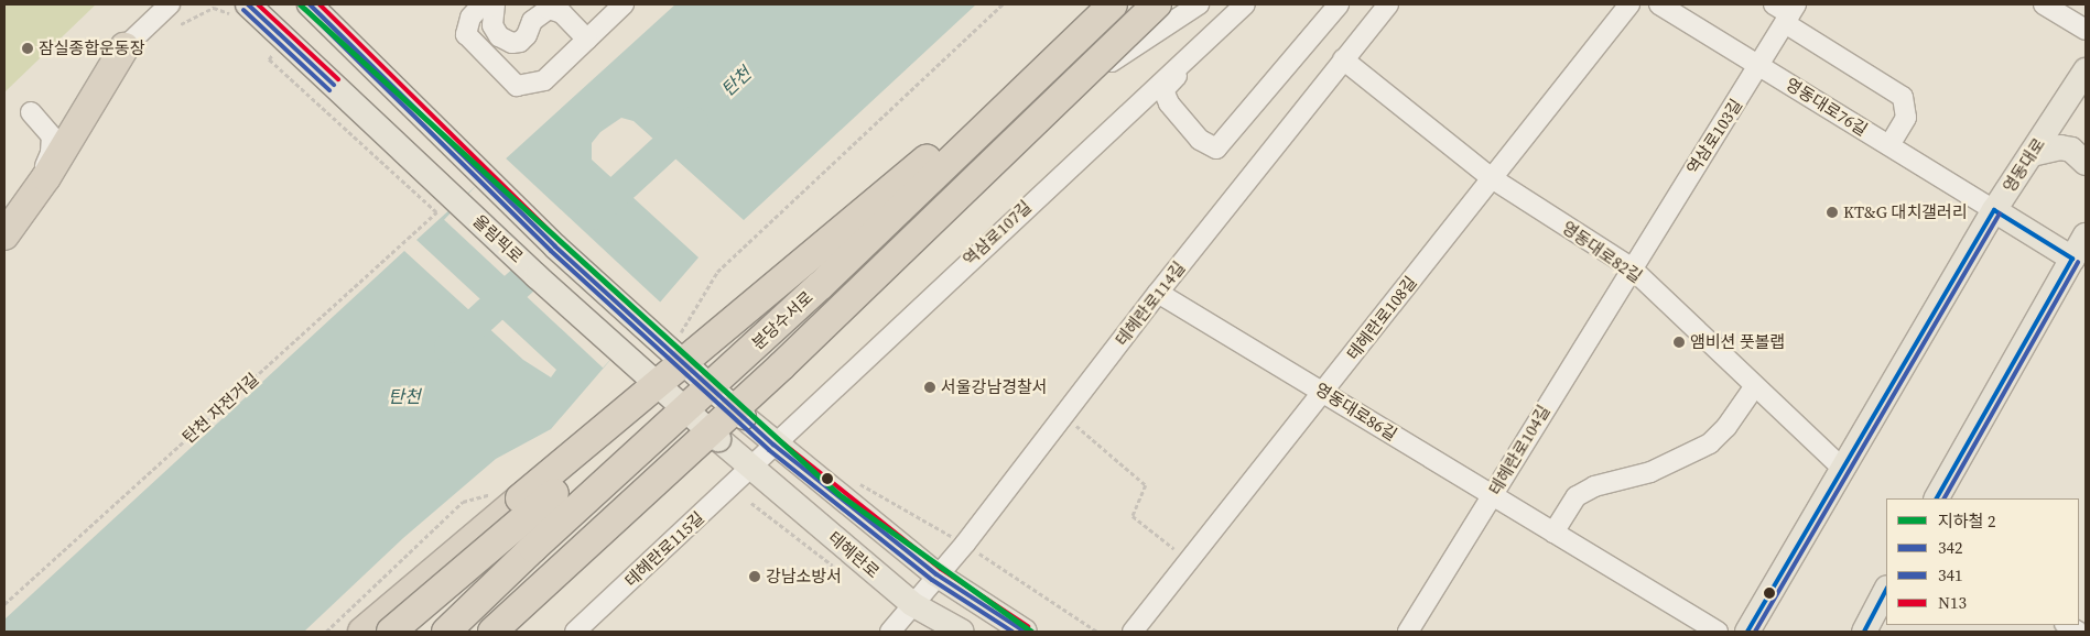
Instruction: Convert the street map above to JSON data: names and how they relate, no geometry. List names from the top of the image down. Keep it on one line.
{"streets":{"highway":["분당수서로"],"main road":["영동대로","올림픽로","테헤란로"],"street":["영동대로76길","역삼로103길","역삼로107길","영동대로82길","테헤란로114길","테헤란로108길","영동대로86길","테헤란로104길","테헤란로115길"],"path":["탄천 자전거길"]},"crossings":[["영동대로76길","역삼로103길"],["영동대로76길","영동대로"],["역삼로103길","영동대로82길"],["역삼로103길","테헤란로104길"],["영동대로","영동대로82길"],["역삼로107길","올림픽로"],["역삼로107길","테헤란로115길"],["역삼로107길","테헤란로"],["올림픽로","테헤란로115길"],["올림픽로","테헤란로"],["영동대로82길","테헤란로114길"],["영동대로82길","테헤란로108길"],["영동대로82길","테헤란로104길"],["테헤란로114길","영동대로86길"],["테헤란로114길","테헤란로"],["테헤란로108길","영동대로86길"],["영동대로86길","테헤란로104길"],["테헤란로115길","테헤란로"]],"water":["탄천"],"places":["잠실종합운동장","KT&G 대치갤러리","앰비션 풋볼랩","서울강남경찰서","강남소방서"],"lines":["metro line 2","transit line 342","transit line N13","transit line 341"],"legend":["지하철 2","342","341","N13"]}
